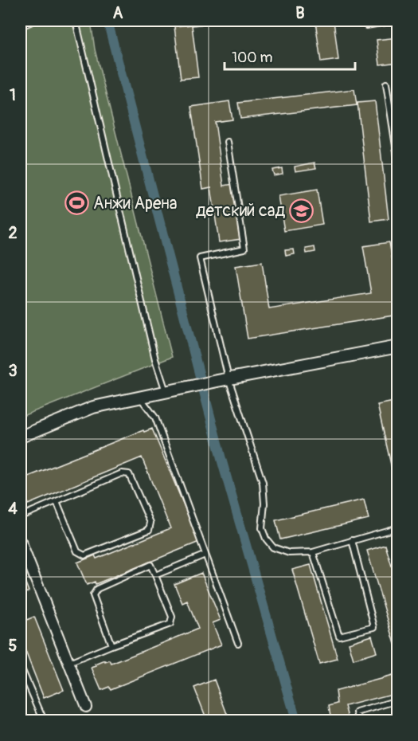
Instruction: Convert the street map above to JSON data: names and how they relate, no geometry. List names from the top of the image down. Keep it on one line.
{"places":{"sports":["Анжи Арена"],"school or university":["детский сад"]},"scale_bar":"100 m","grid":{"columns":["A","B"],"rows":["1","2","3","4","5"]}}
